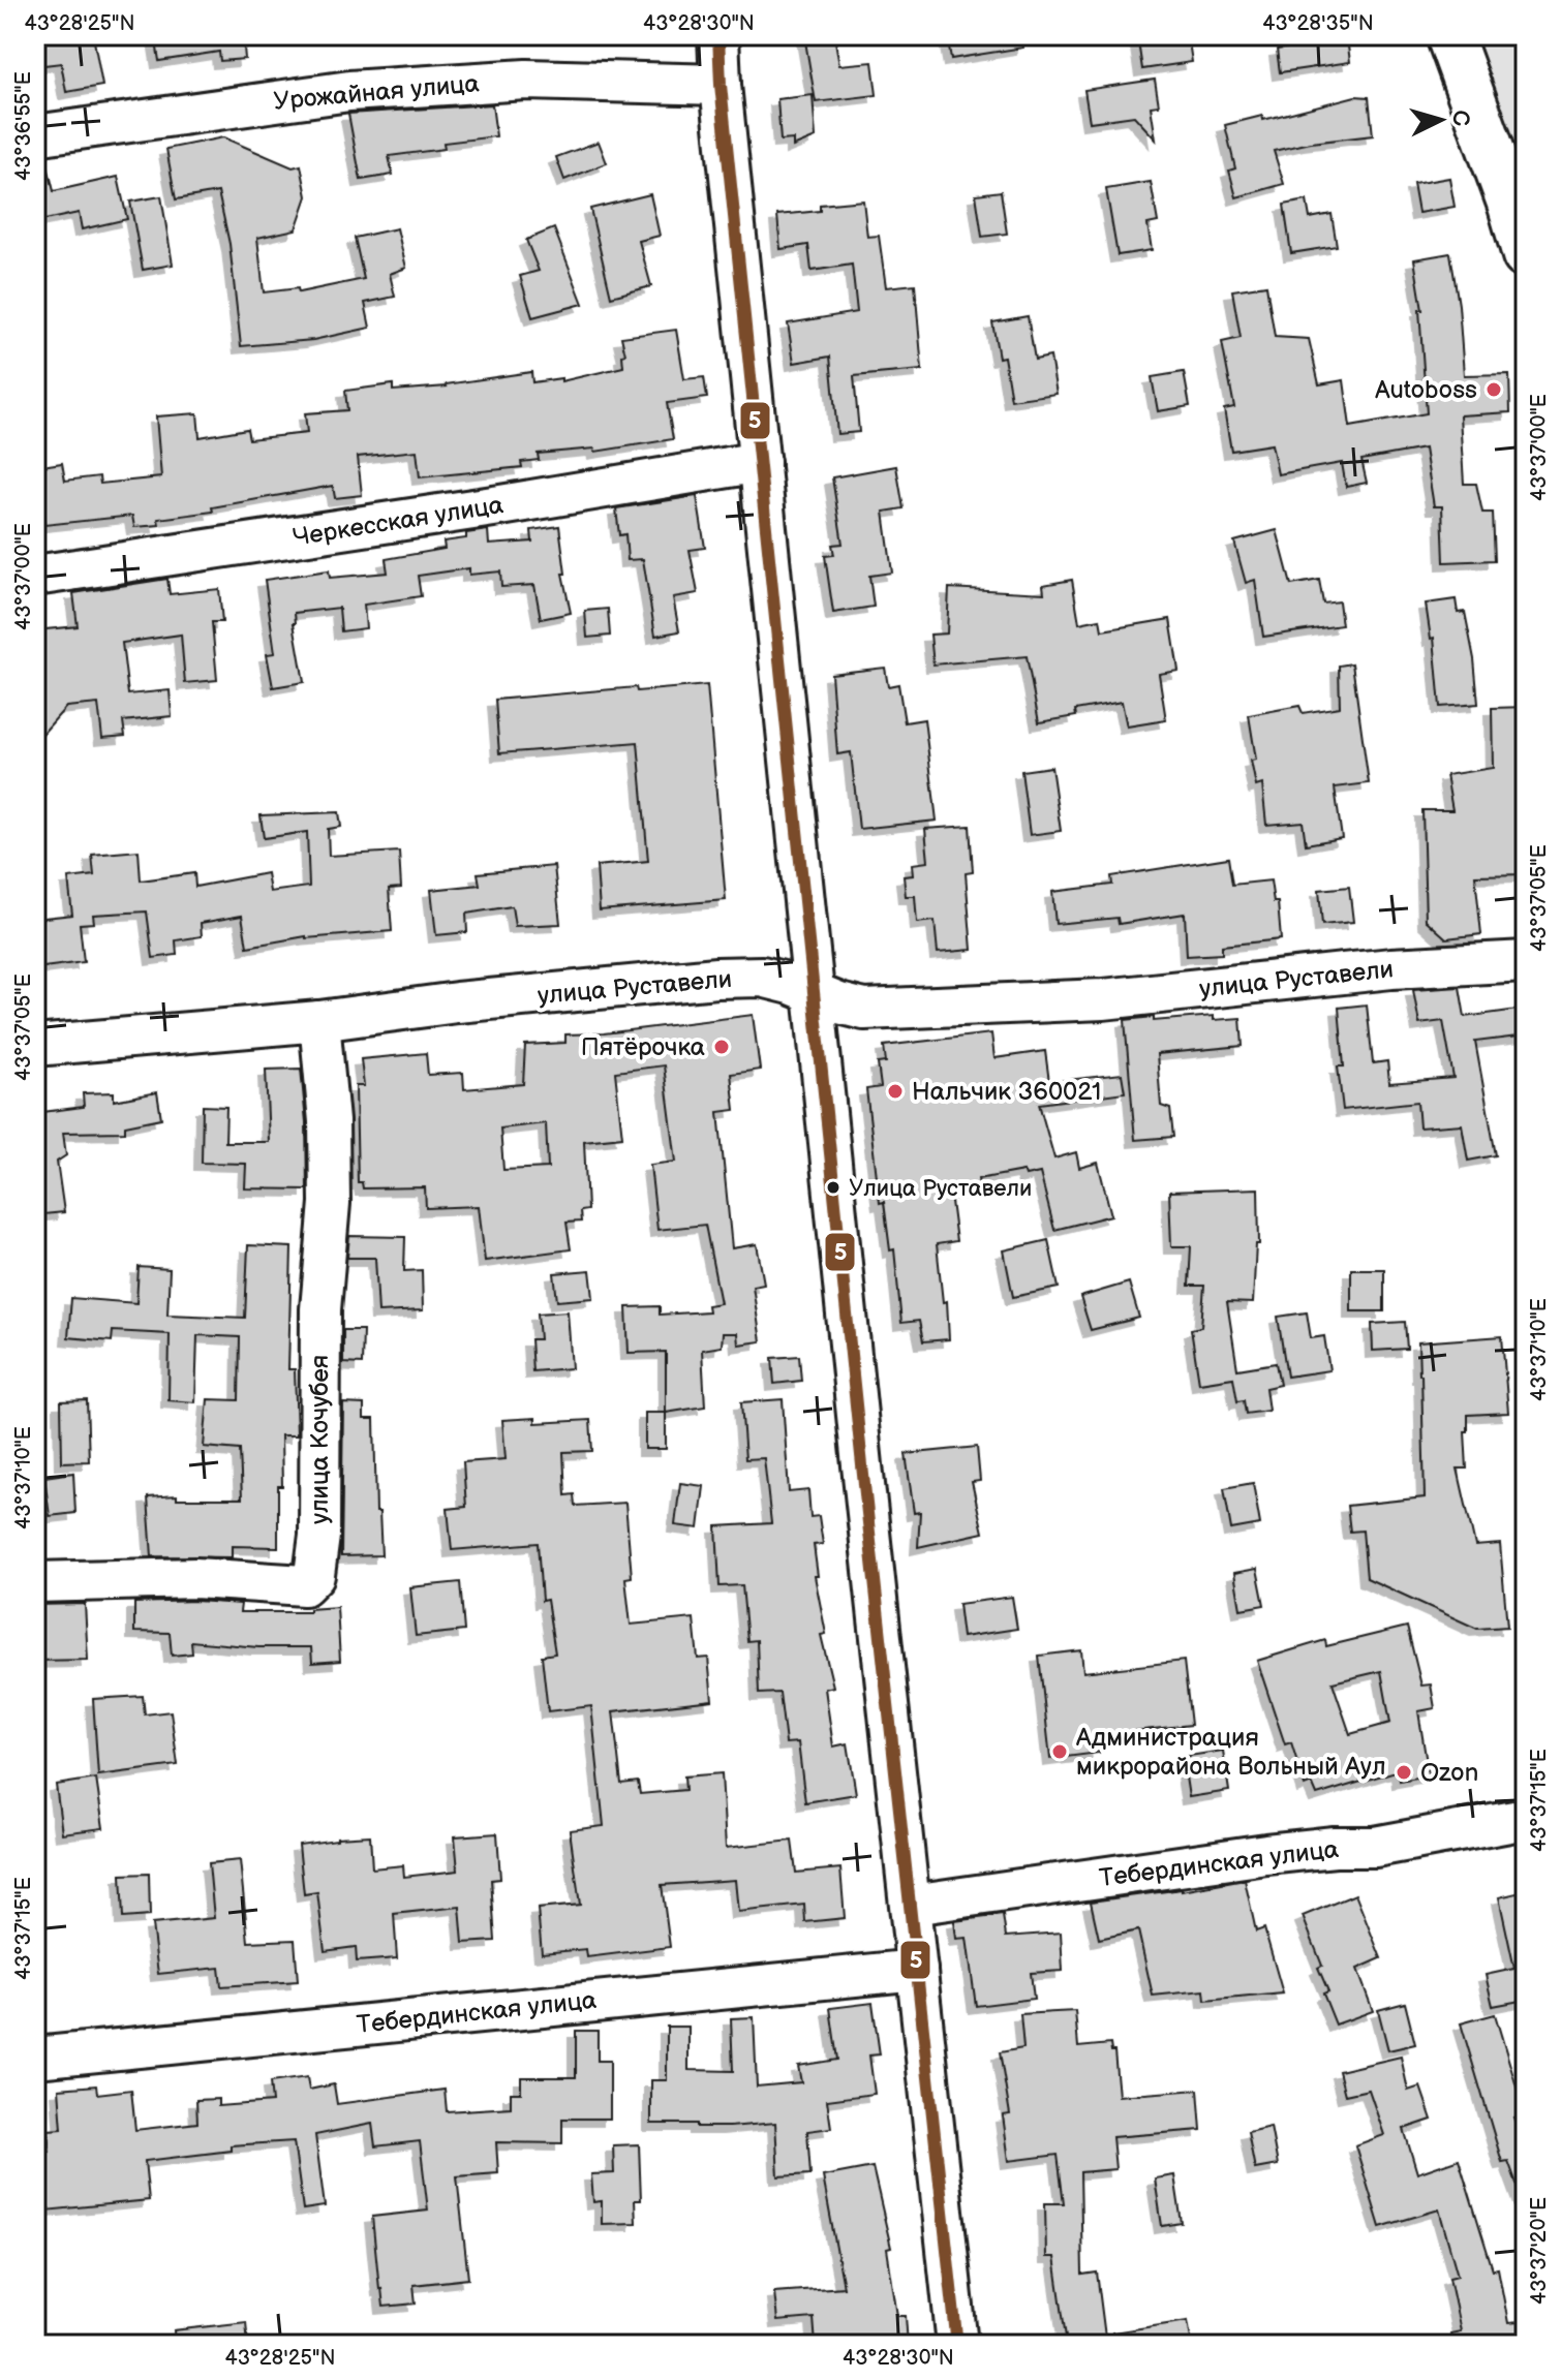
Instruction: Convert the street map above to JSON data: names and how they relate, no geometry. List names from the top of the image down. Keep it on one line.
{"streets":{"street":["Урожайная улица","Черкесская улица","улица Руставели","улица Кочубея","Тебердинская улица"]},"crossings":[["улица Руставели","улица Кочубея"]],"places":["Autoboss","Пятёрочка","Нальчик 360021","Улица Руставели","Администрация микрорайона Вольный Аул","Ozon"],"lines":["transit line 5"],"north":"right","coordinates":["43°28'25\"N","43°28'30\"N","43°28'35\"N","43°36'55\"E","43°37'00\"E","43°37'05\"E","43°37'10\"E","43°37'15\"E","43°37'20\"E"]}
